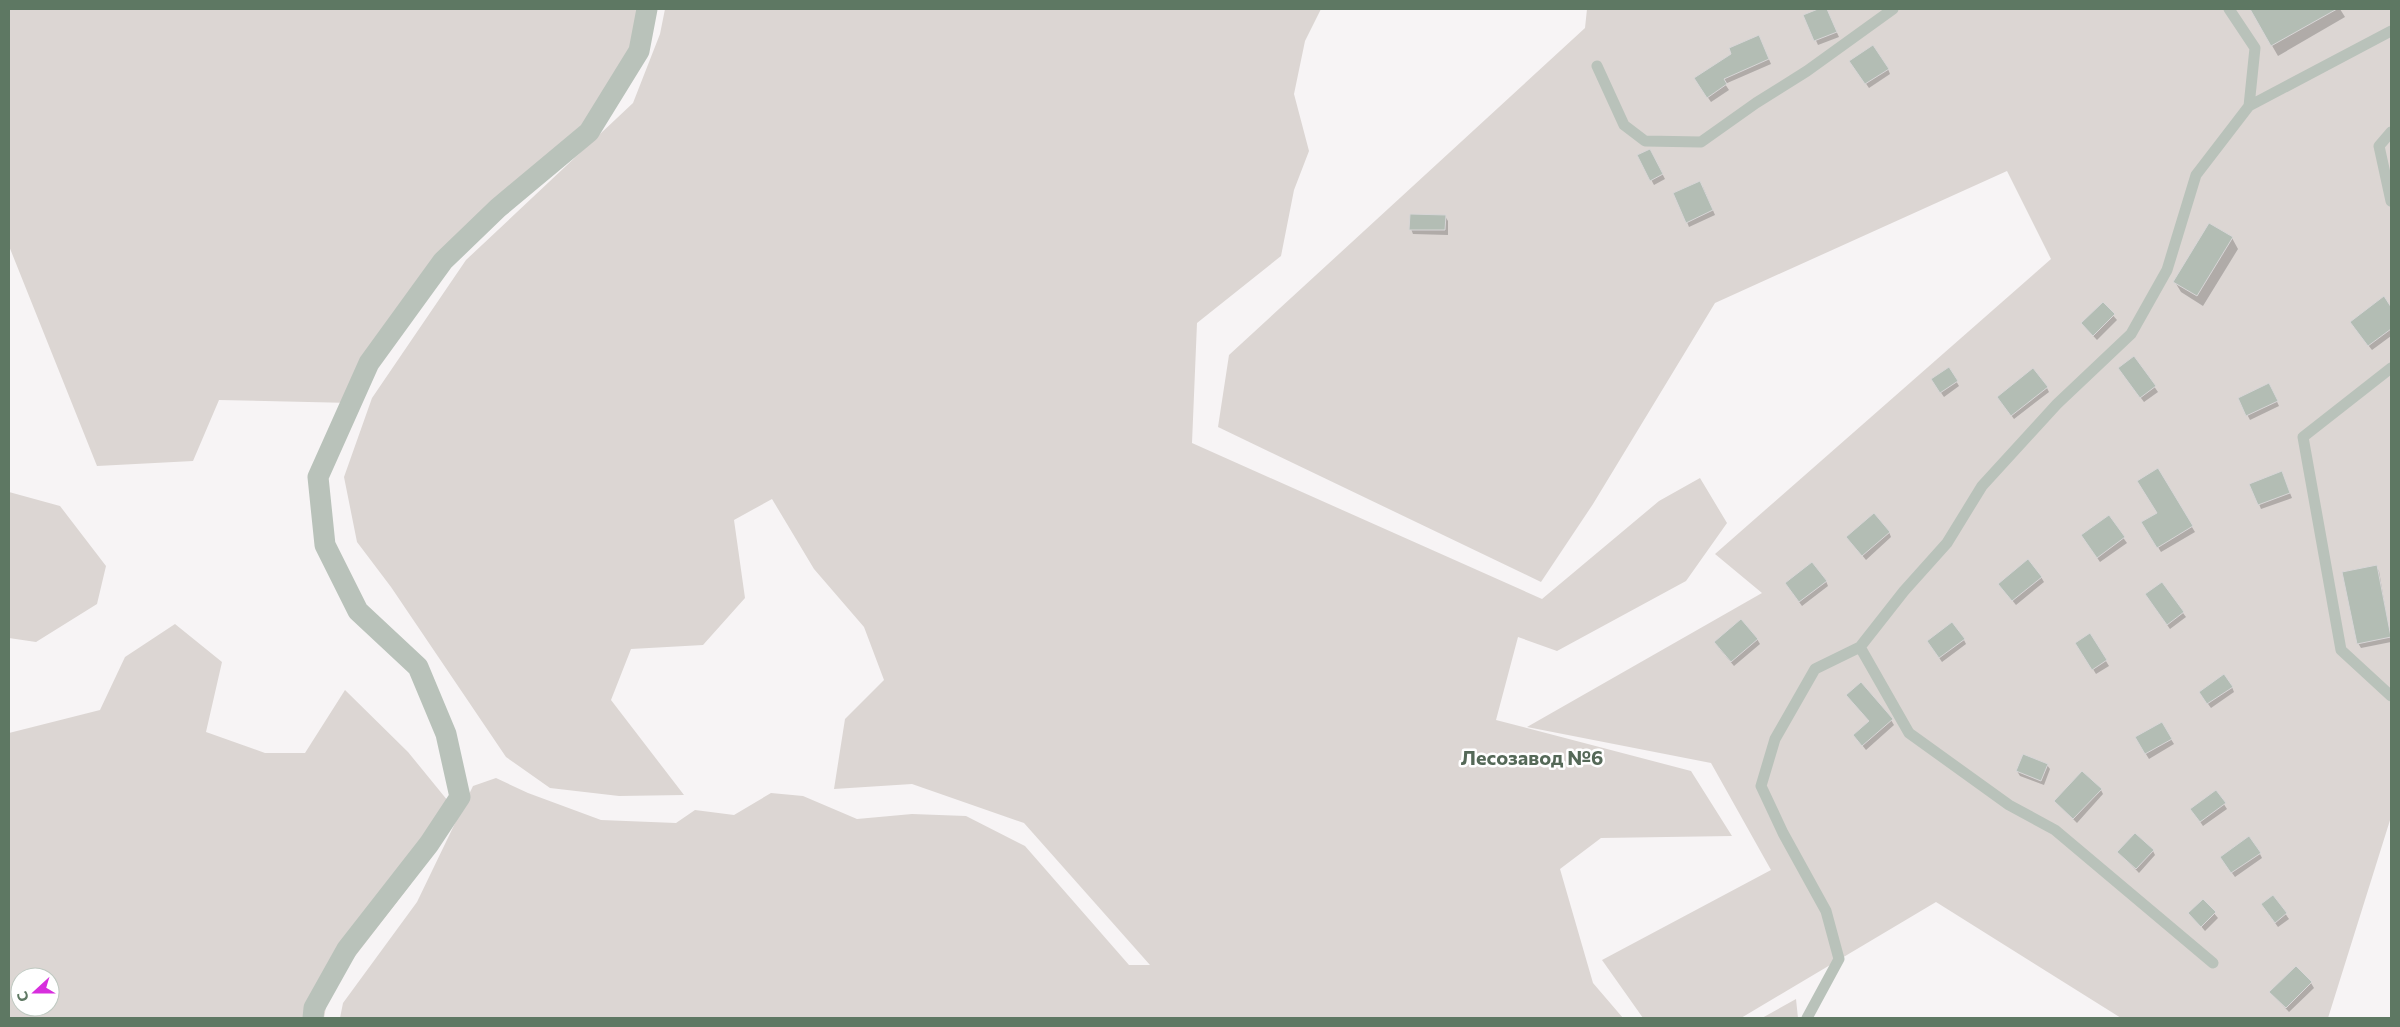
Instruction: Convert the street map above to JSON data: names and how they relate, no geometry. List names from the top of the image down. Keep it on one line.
{"districts":["Лесозавод №6"],"north":"left"}
